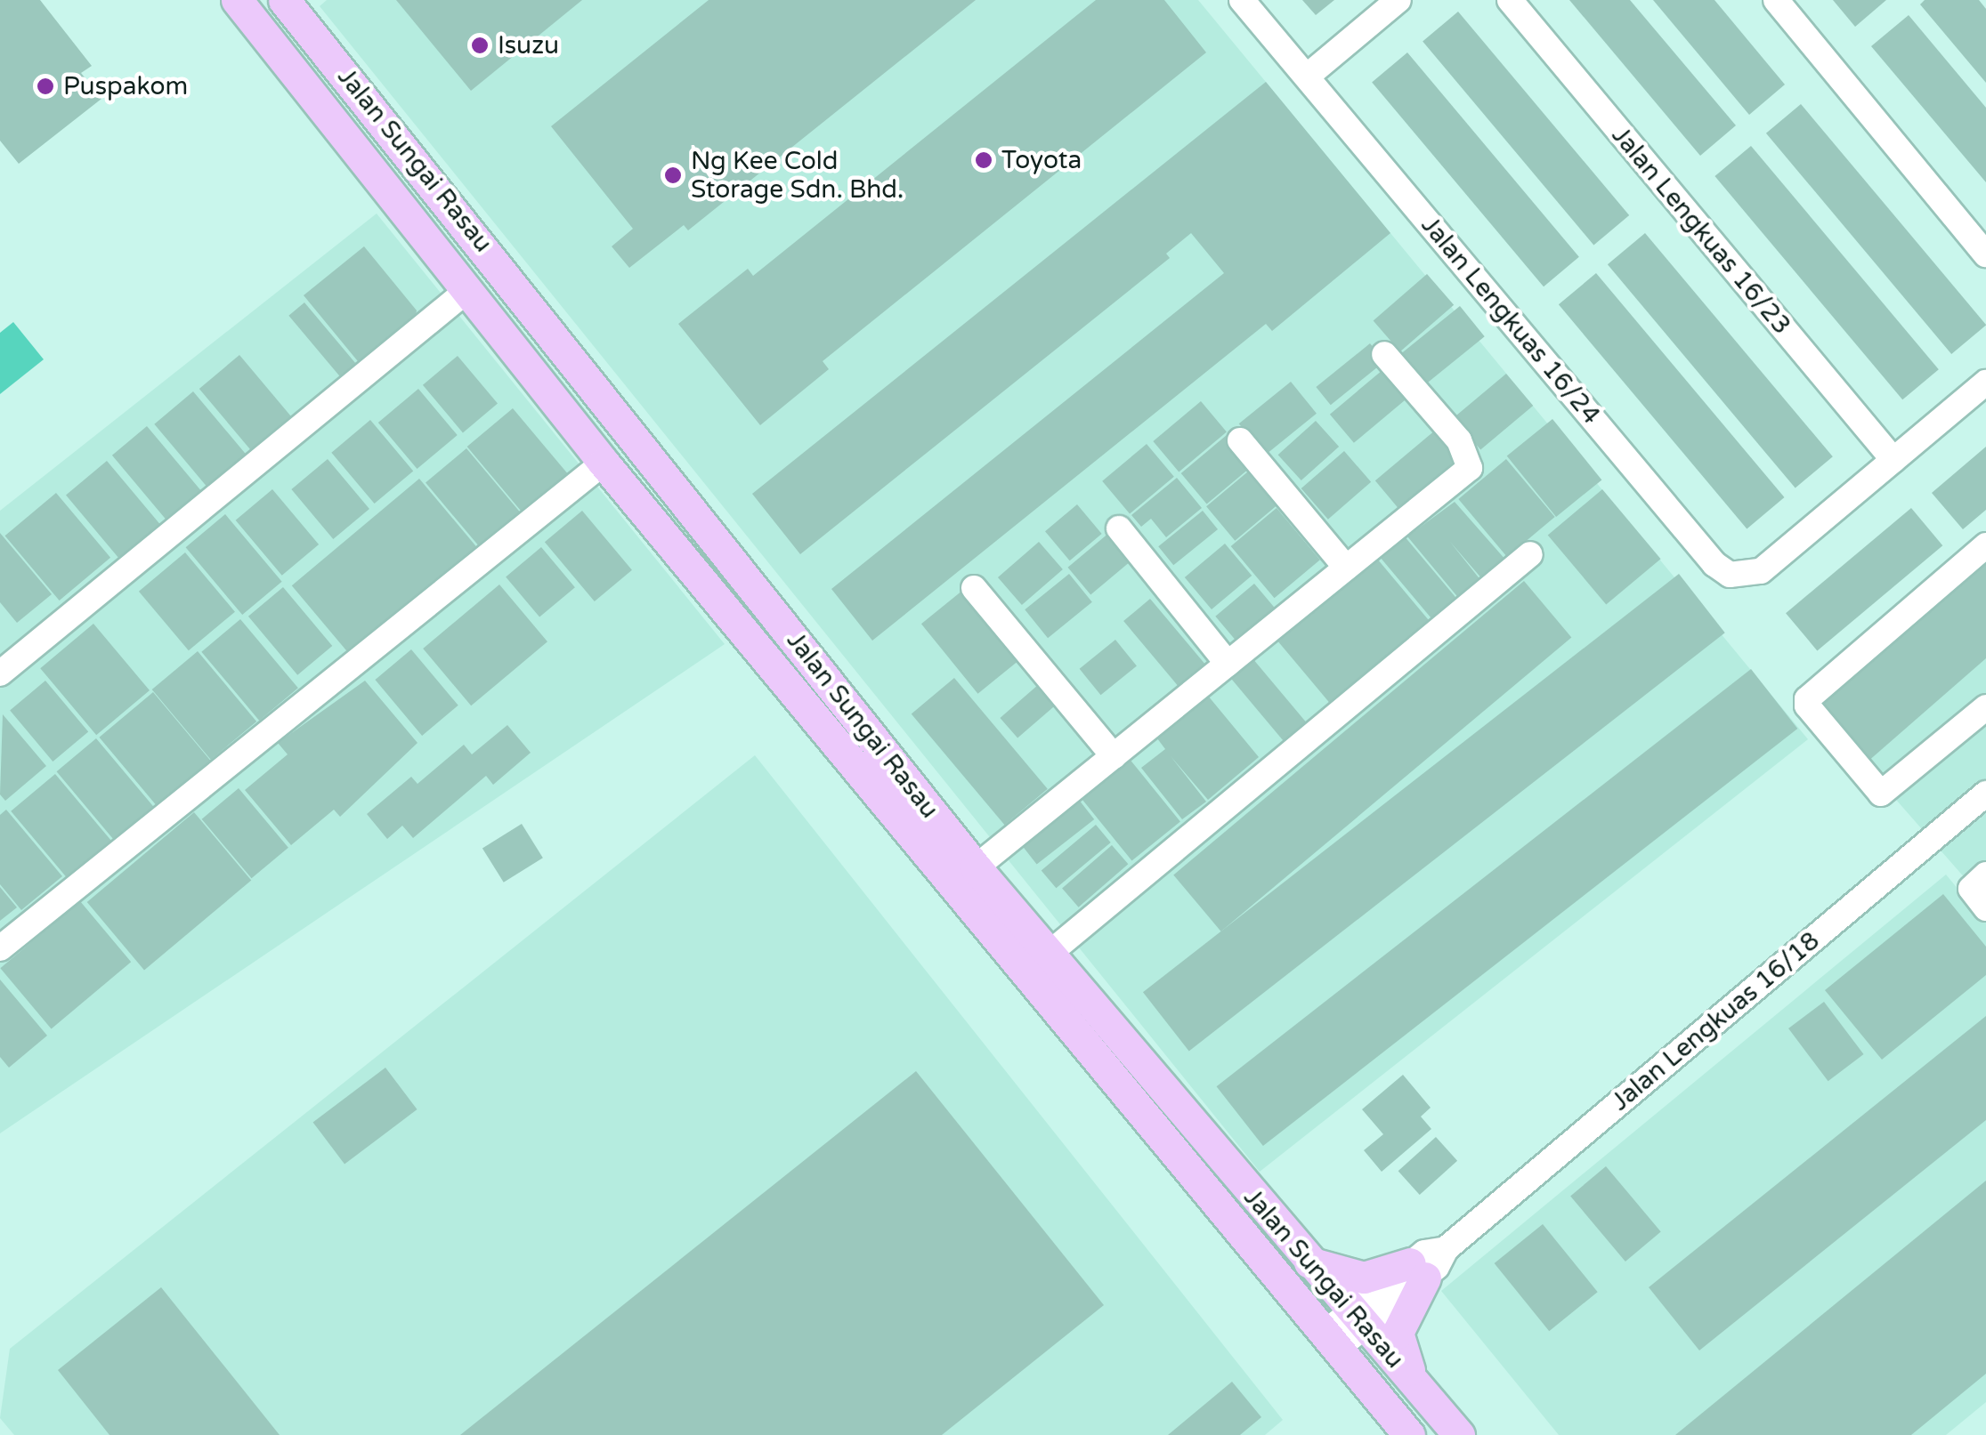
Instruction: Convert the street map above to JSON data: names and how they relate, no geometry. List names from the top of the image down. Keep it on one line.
{"streets":{"main road":["Jalan Sungai Rasau"],"street":["Jalan Lengkuas 16/23","Jalan Lengkuas 16/24","Jalan Lengkuas 16/18"]},"crossings":[["Jalan Sungai Rasau","Jalan Lengkuas 16/18"],["Jalan Lengkuas 16/23","Jalan Lengkuas 16/24"]],"places":["Isuzu","Puspakom","Toyota","Ng Kee Cold Storage Sdn. Bhd."]}
